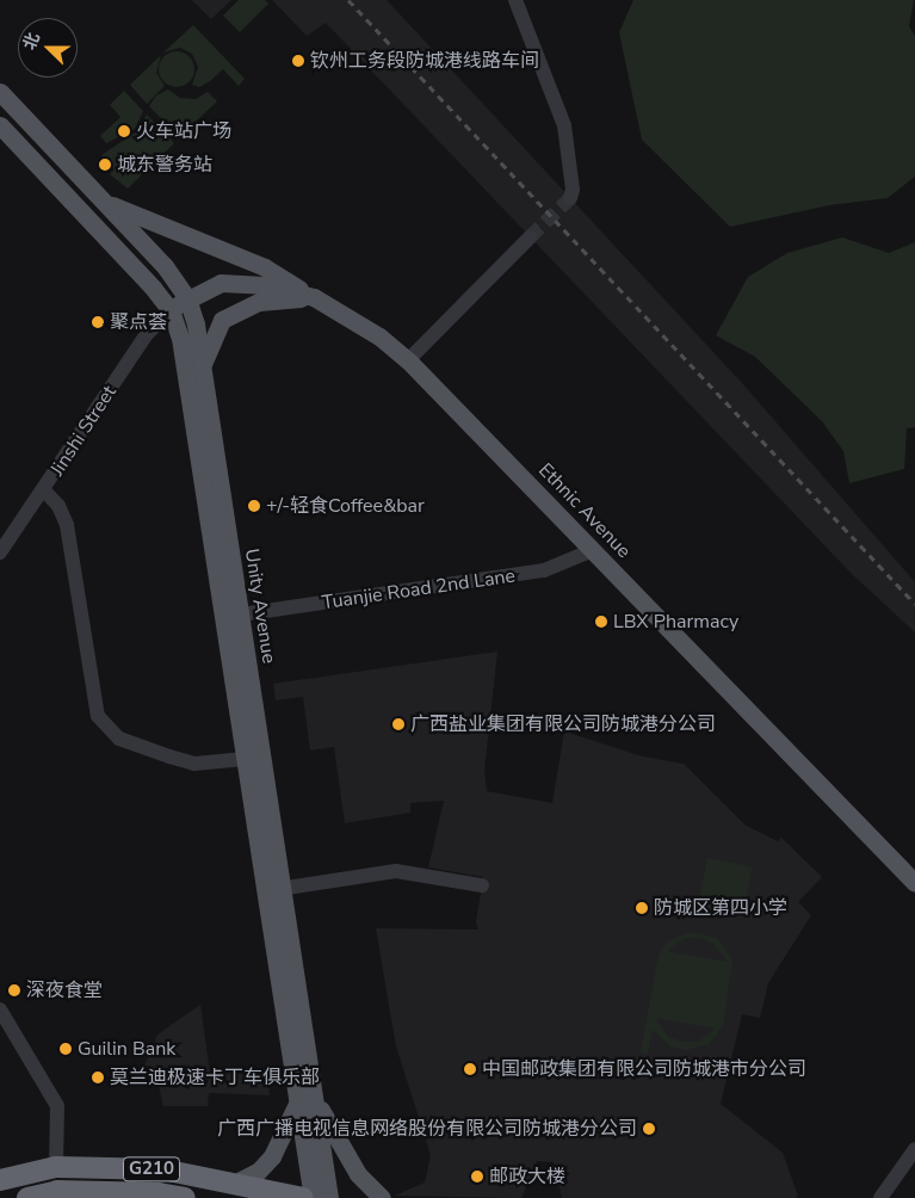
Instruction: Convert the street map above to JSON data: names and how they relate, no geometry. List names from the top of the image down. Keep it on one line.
{"streets":{"highway":["G210"],"main road":["Ethnic Avenue","Unity Avenue"],"street":["Jinshi Street","Tuanjie Road 2nd Lane"]},"crossings":[["Jinshi Street","Ethnic Avenue"],["Jinshi Street","Unity Avenue"],["Ethnic Avenue","Tuanjie Road 2nd Lane"],["Ethnic Avenue","Unity Avenue"],["Tuanjie Road 2nd Lane","Unity Avenue"]],"places":["钦州工务段防城港线路车间","火车站广场","城东警务站","聚点荟","+/-轻食Coffee&bar","LBX Pharmacy","广西盐业集团有限公司防城港分公司","防城区第四小学","深夜食堂","Guilin Bank","中国邮政集团有限公司防城港市分公司","莫兰迪极速卡丁车俱乐部","广西广播电视信息网络股份有限公司防城港分公司","邮政大楼"],"north":"left"}
